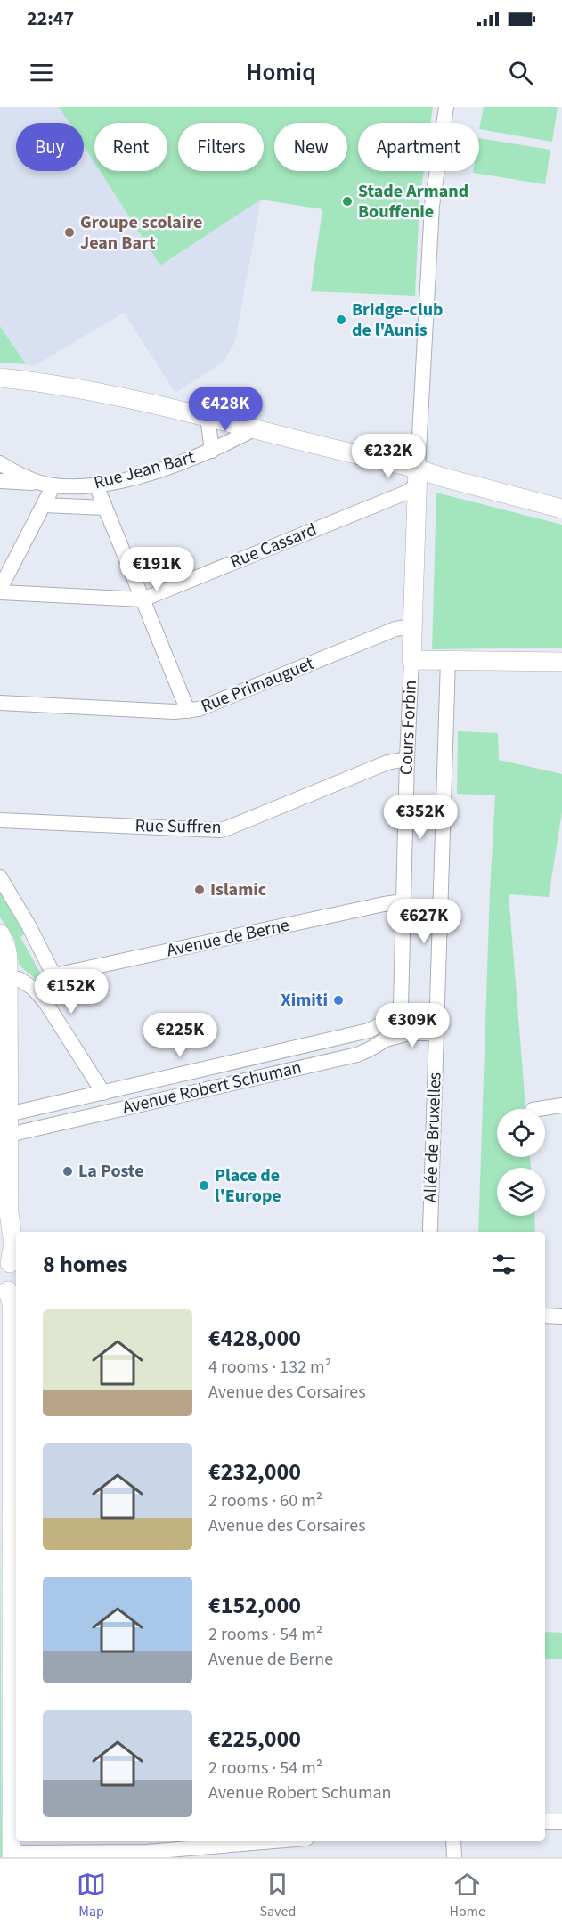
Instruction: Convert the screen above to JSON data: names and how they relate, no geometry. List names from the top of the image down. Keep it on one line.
{"streets":{"street":["Rue Jean Bart","Rue Cassard","Rue Primauguet","Cours Forbin","Rue Suffren","Avenue de Berne","Avenue Robert Schuman","Allée de Bruxelles"]},"crossings":[["Rue Cassard","Cours Forbin"],["Rue Primauguet","Cours Forbin"],["Cours Forbin","Rue Suffren"],["Cours Forbin","Avenue de Berne"],["Cours Forbin","Avenue Robert Schuman"]],"places":["Stade Armand Bouffenie","Groupe scolaire Jean Bart","Bridge-club de l'Aunis","Islamic","Ximiti","La Poste","Place de l'Europe"],"page":{"status":"22:47","header":"Homiq","chip":["Buy","Rent","Filters","New","Apartment"],"price":["€428K","€232K","€191K","€352K","€627K","€152K","€309K","€225K"],"heading":"8 homes","list":[{"name":"€428,000","note":"4 rooms · 132 m² · Avenue des Corsaires"},{"name":"€232,000","note":"2 rooms · 60 m² · Avenue des Corsaires"},{"name":"€152,000","note":"2 rooms · 54 m² · Avenue de Berne"},{"name":"€225,000","note":"2 rooms · 54 m² · Avenue Robert Schuman"}],"tabs":["Map","Saved","Home"]}}
